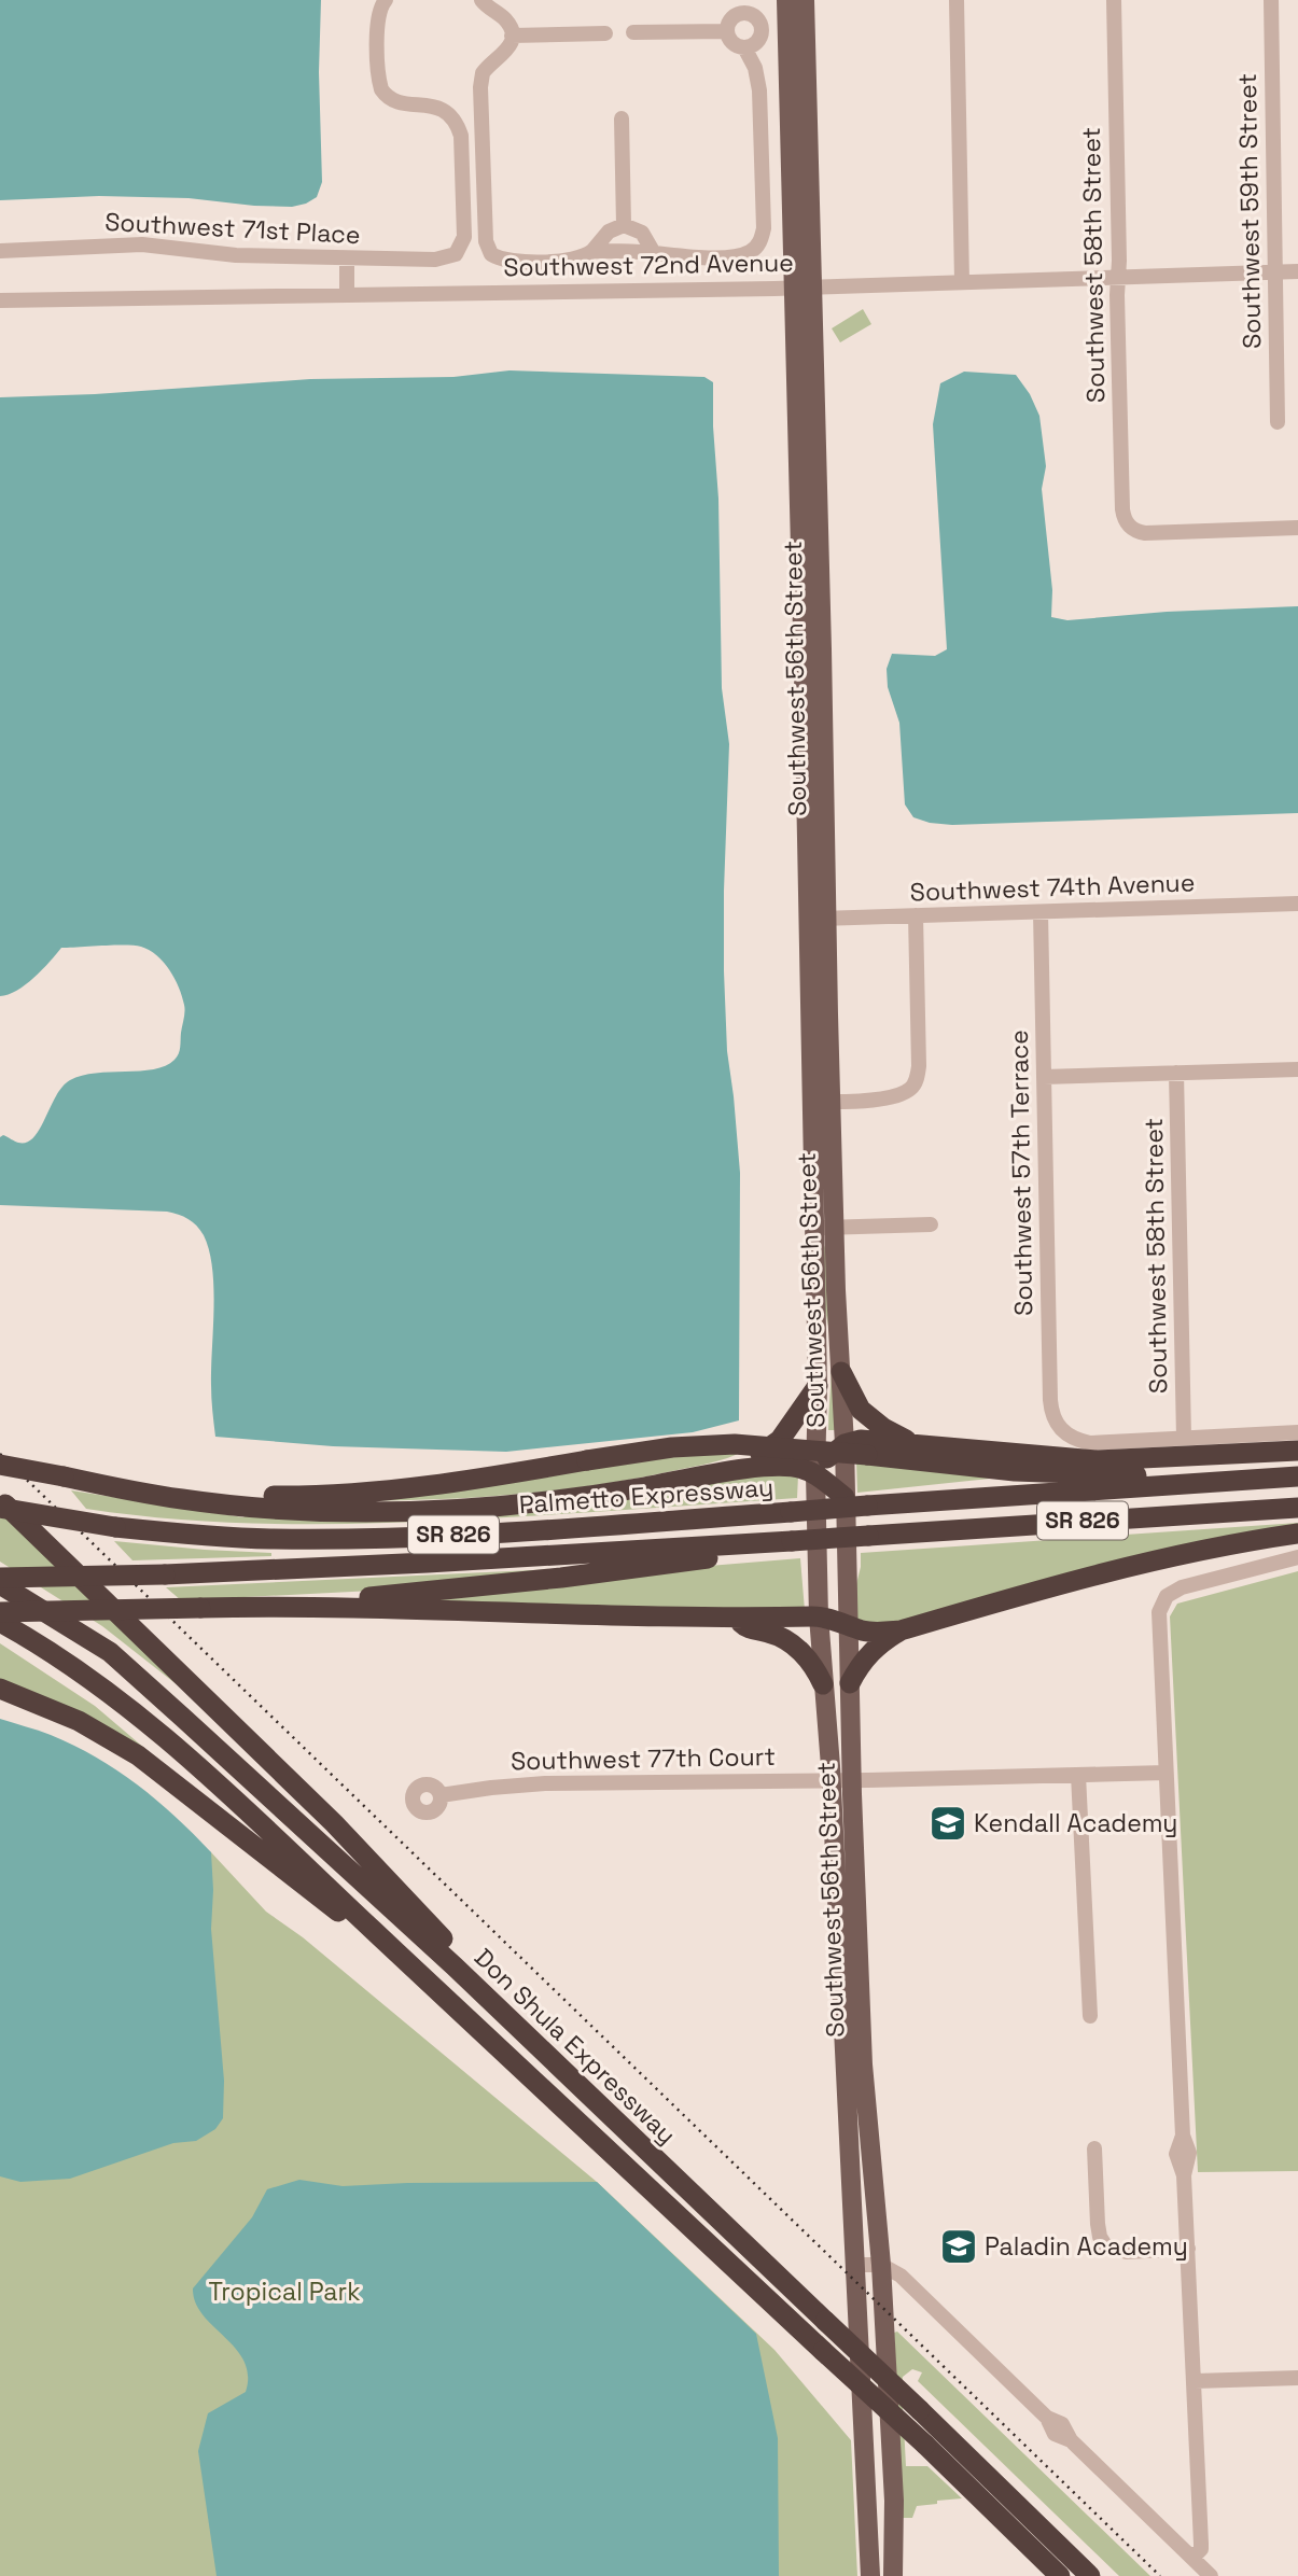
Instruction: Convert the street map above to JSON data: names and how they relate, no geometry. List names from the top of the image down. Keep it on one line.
{"streets":{"highway":["Palmetto Expressway","SR 826","Don Shula Expressway"],"main road":["Southwest 56th Street"],"street":["Southwest 59th Street","Southwest 71st Place","Southwest 72nd Avenue","Southwest 58th Street","Southwest 74th Avenue","Southwest 57th Terrace","Southwest 77th Court"]},"crossings":[["Southwest 59th Street","Southwest 72nd Avenue"],["Southwest 72nd Avenue","Southwest 58th Street"],["Southwest 72nd Avenue","Southwest 56th Street"],["Southwest 58th Street","Southwest 57th Terrace"],["Southwest 56th Street","Southwest 74th Avenue"],["Southwest 56th Street","Southwest 77th Court"],["Southwest 74th Avenue","Southwest 57th Terrace"]],"parks":["Tropical Park"],"places":{"school or university":["Kendall Academy","Paladin Academy"]}}
